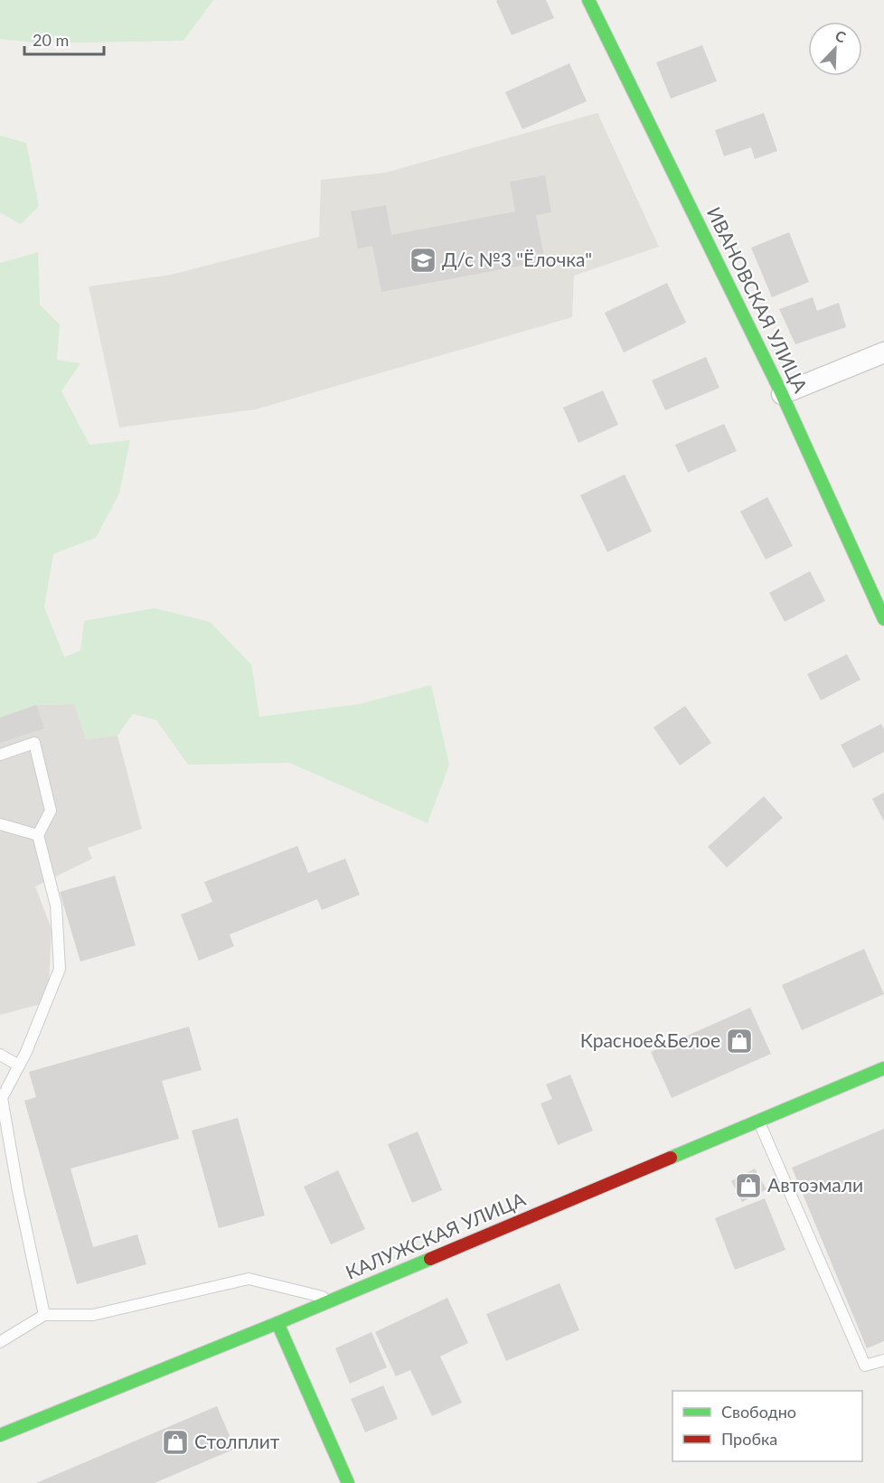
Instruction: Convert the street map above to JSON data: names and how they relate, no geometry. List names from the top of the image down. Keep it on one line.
{"streets":{"main road":["ИВАНОВСКАЯ УЛИЦА","КАЛУЖСКАЯ УЛИЦА"]},"places":{"school or university":["Д/с №3 \"Ёлочка\""],"shop":["Красное&Белое","Автоэмали","Столплит"]},"legend":["Свободно","Пробка"],"scale_bar":"20 m","north":"top right"}
